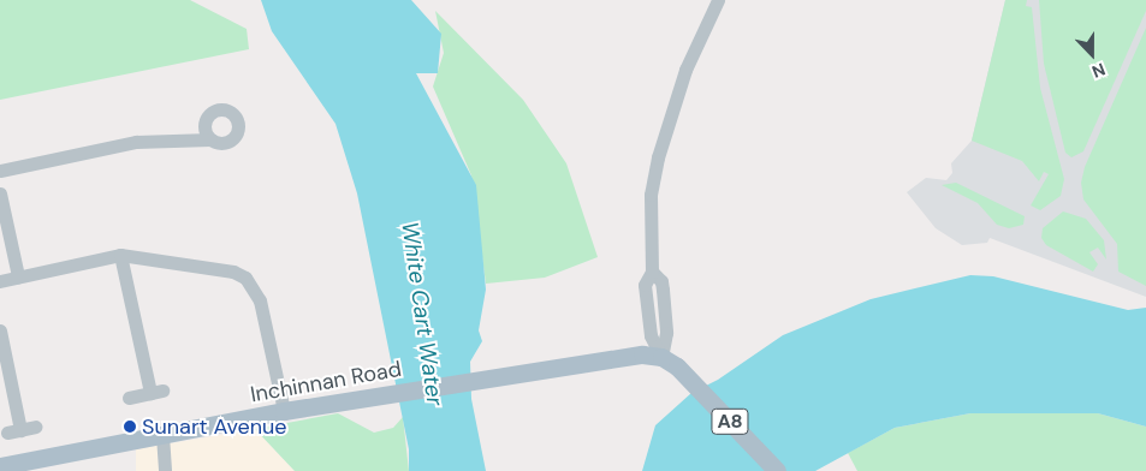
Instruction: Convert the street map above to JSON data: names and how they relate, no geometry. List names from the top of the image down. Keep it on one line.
{"streets":{"main road":["Inchinnan Road","A8"]},"crossings":[["Inchinnan Road","A8"]],"water":["White Cart Water"],"places":["Sunart Avenue"],"north":"bottom"}
